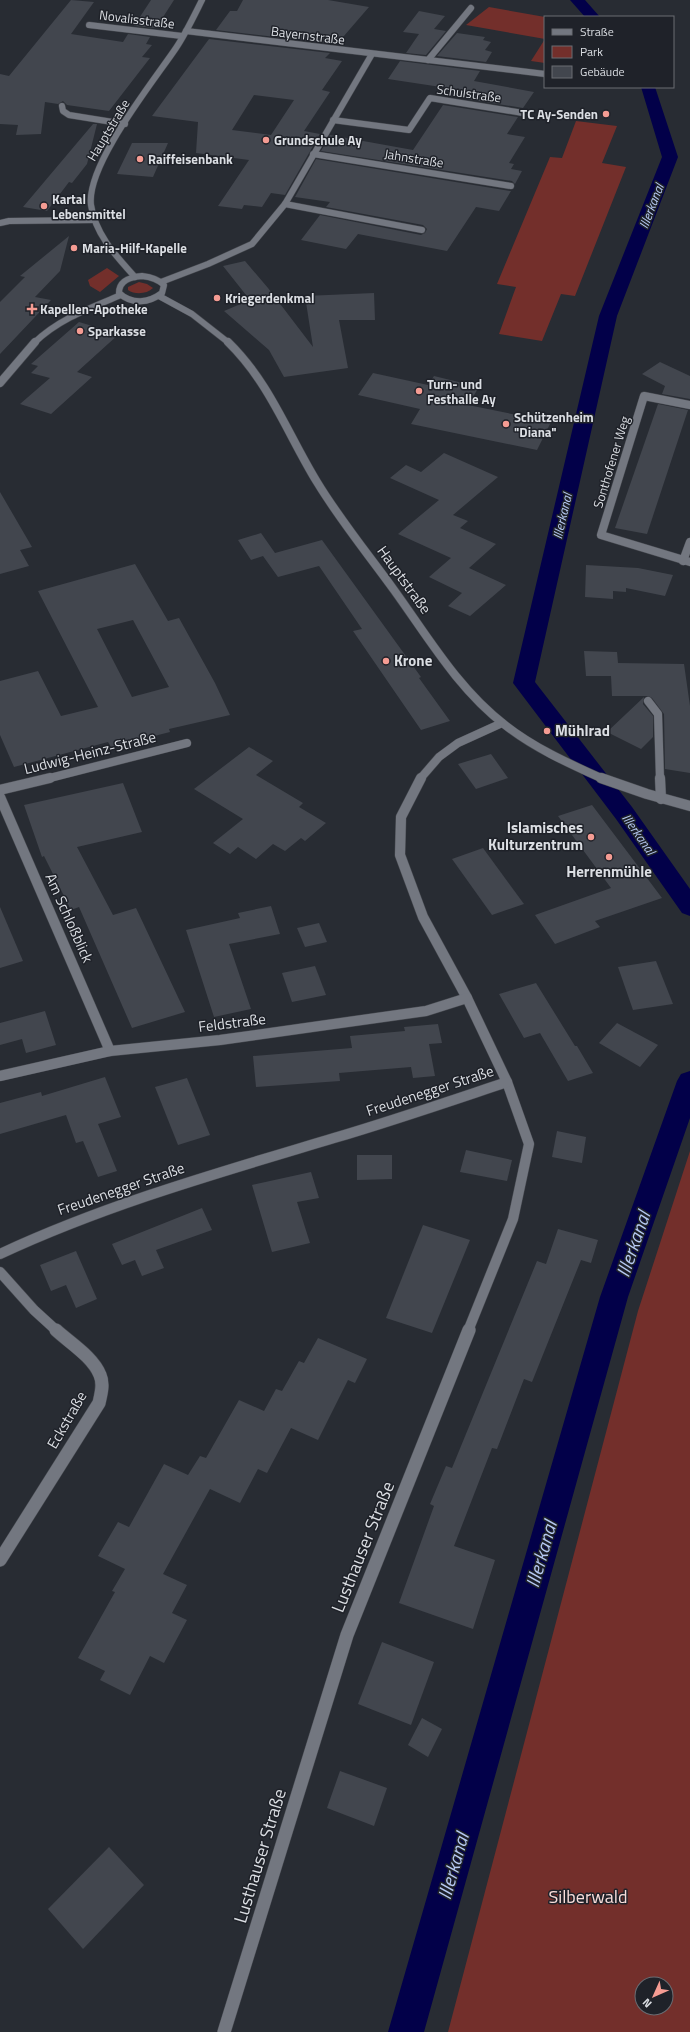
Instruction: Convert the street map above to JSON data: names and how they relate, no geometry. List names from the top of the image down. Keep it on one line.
{"streets":{"street":["Novalisstraße","Bayernstraße","Schulstraße","Hauptstraße","Jahnstraße","Sonthofener Weg","Ludwig-Heinz-Straße","Am Schloßblick","Feldstraße","Freudenegger Straße","Eckstraße","Lusthauser Straße"]},"crossings":[["Novalisstraße","Bayernstraße"],["Novalisstraße","Hauptstraße"],["Bayernstraße","Hauptstraße"],["Hauptstraße","Freudenegger Straße"],["Am Schloßblick","Feldstraße"],["Feldstraße","Freudenegger Straße"],["Freudenegger Straße","Lusthauser Straße"]],"water":["Illerkanal"],"parks":["Silberwald"],"places":{"other":["TC Ay-Senden","Grundschule Ay","Raiffeisenbank","Kartal Lebensmittel","Maria-Hilf-Kapelle","Kriegerdenkmal","Sparkasse","Turn- und Festhalle Ay","Schützenheim \"Diana\"","Krone","Mühlrad","Islamisches Kulturzentrum","Herrenmühle"],"health":["Kapellen-Apotheke"]},"legend":["Straße","Park","Gebäude"],"north":"bottom left"}
